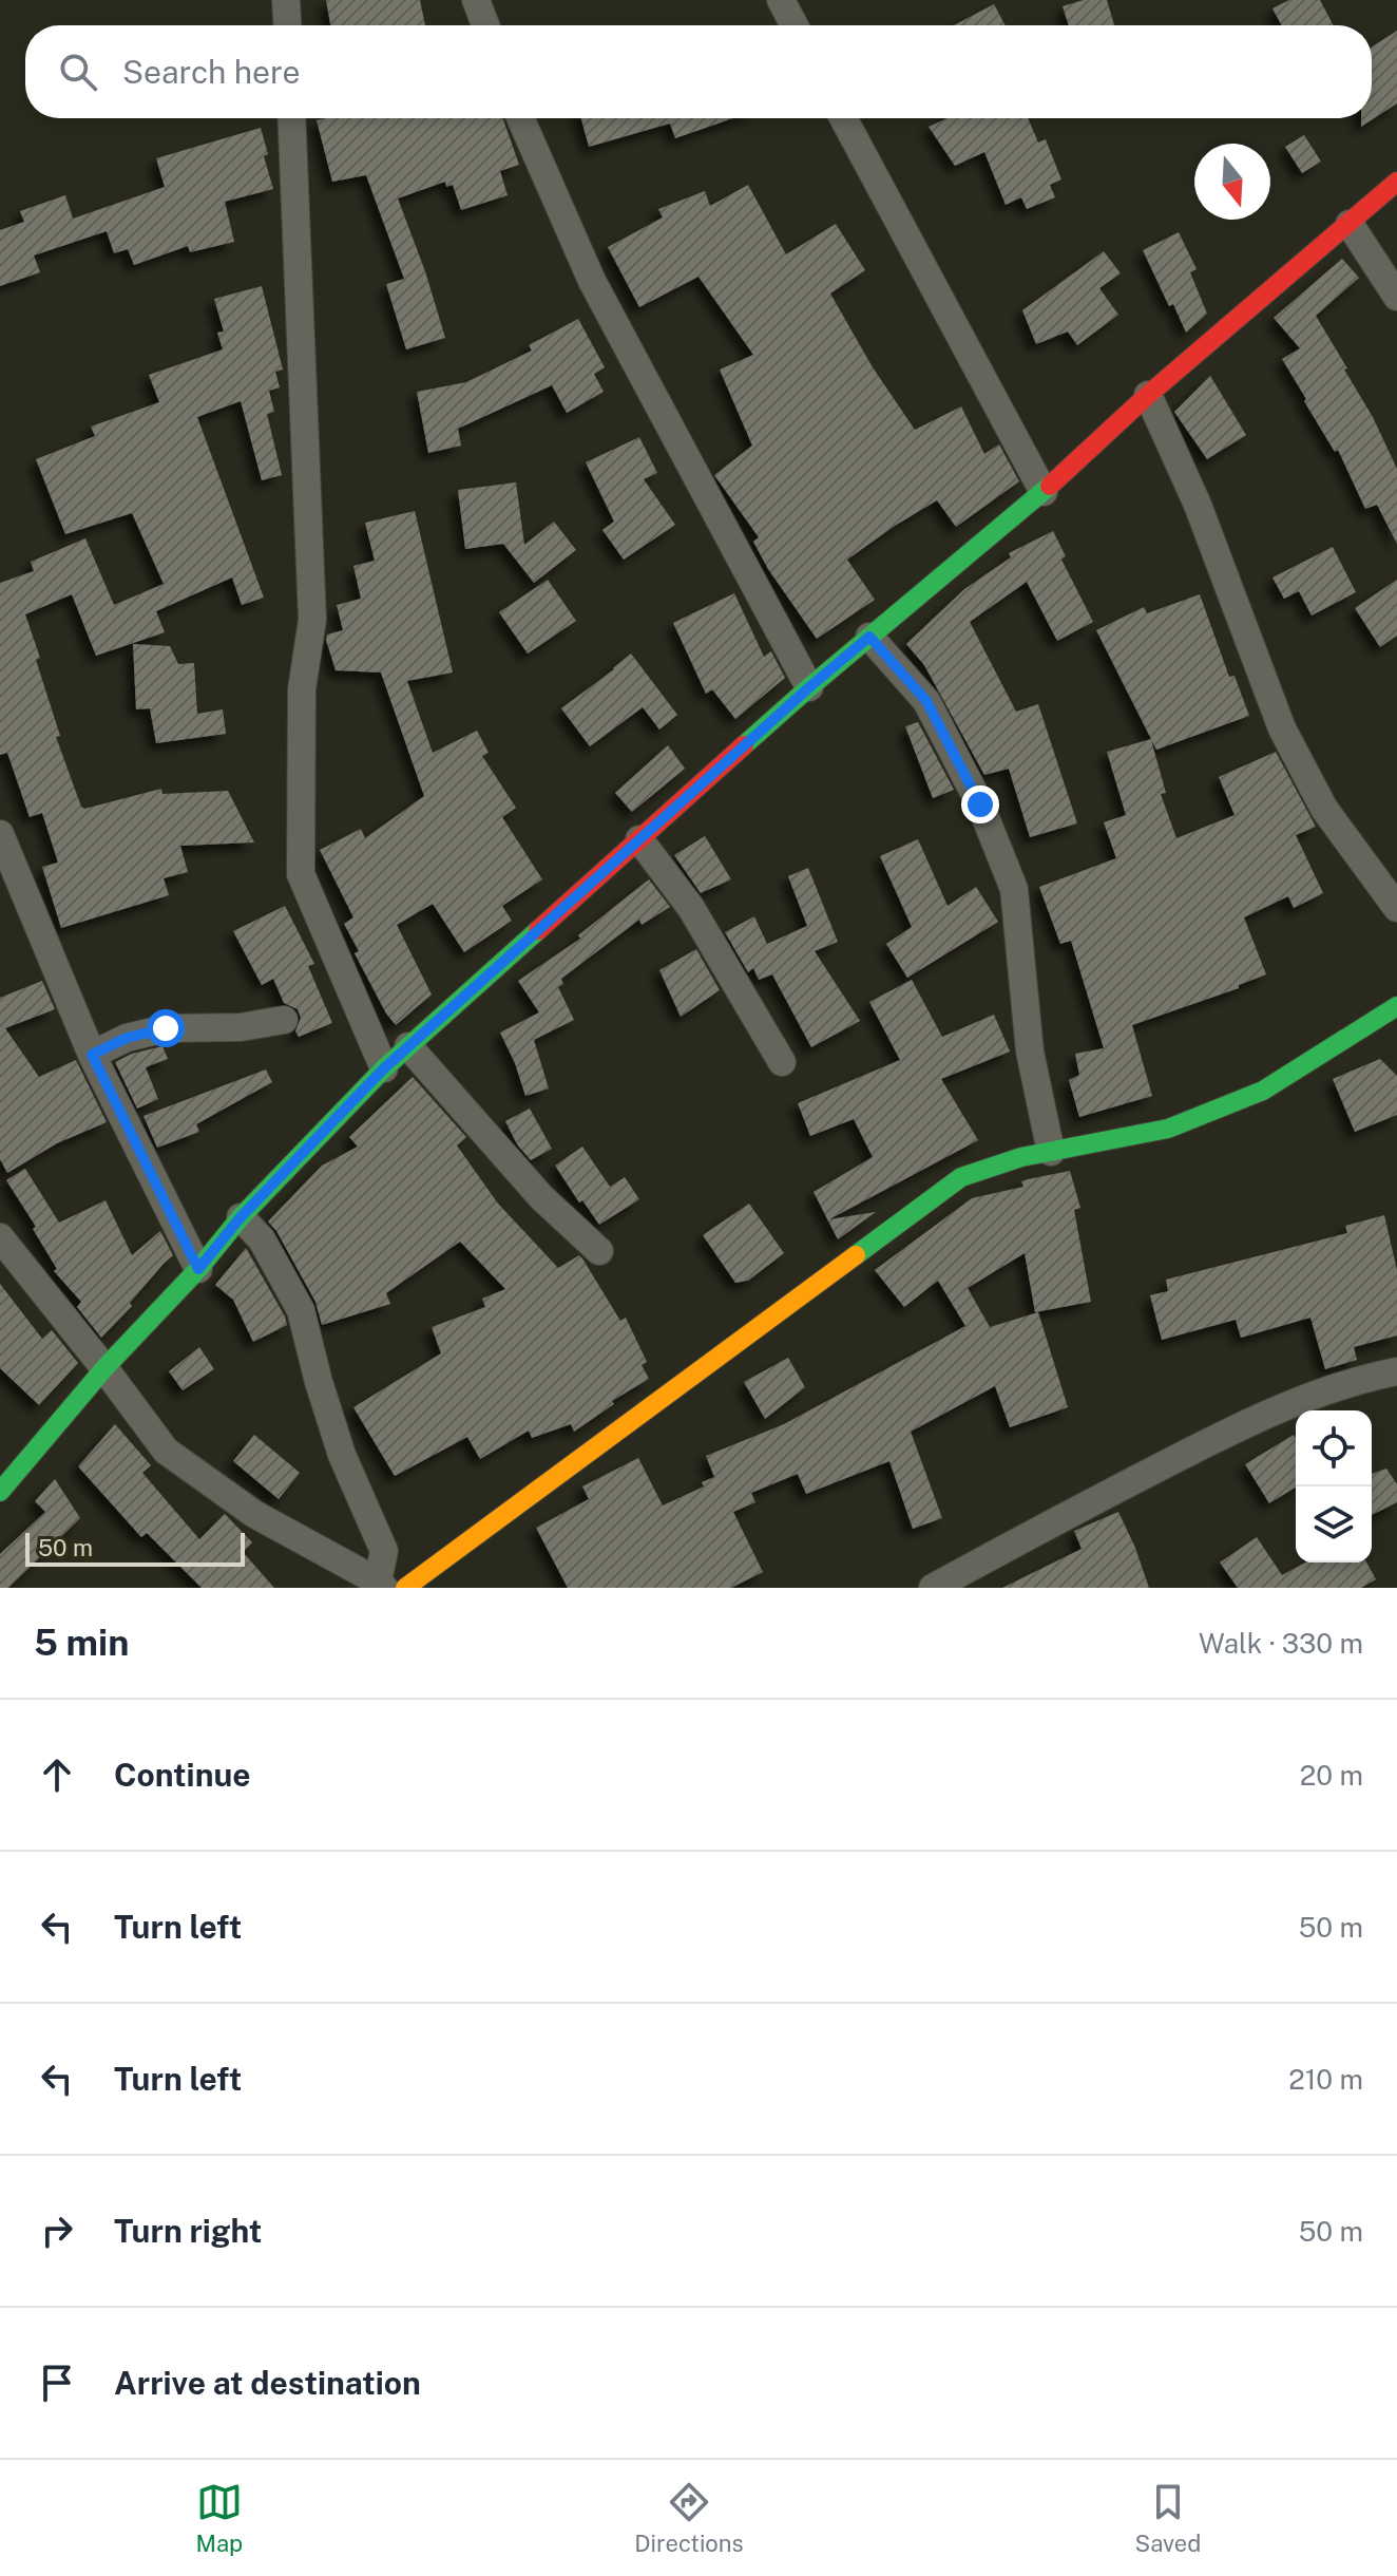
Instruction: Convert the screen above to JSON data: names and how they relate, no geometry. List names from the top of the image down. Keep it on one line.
{"scale_bar":"50 m","north":"bottom","page":{"search":"Search here","scale":"50 m","heading":["5 min","Walk · 330 m"],"list":[["Continue","20 m"],["Turn left","50 m"],["Turn left","210 m"],["Turn right","50 m"],"Arrive at destination"],"nav":["Map","Directions","Saved"]}}
